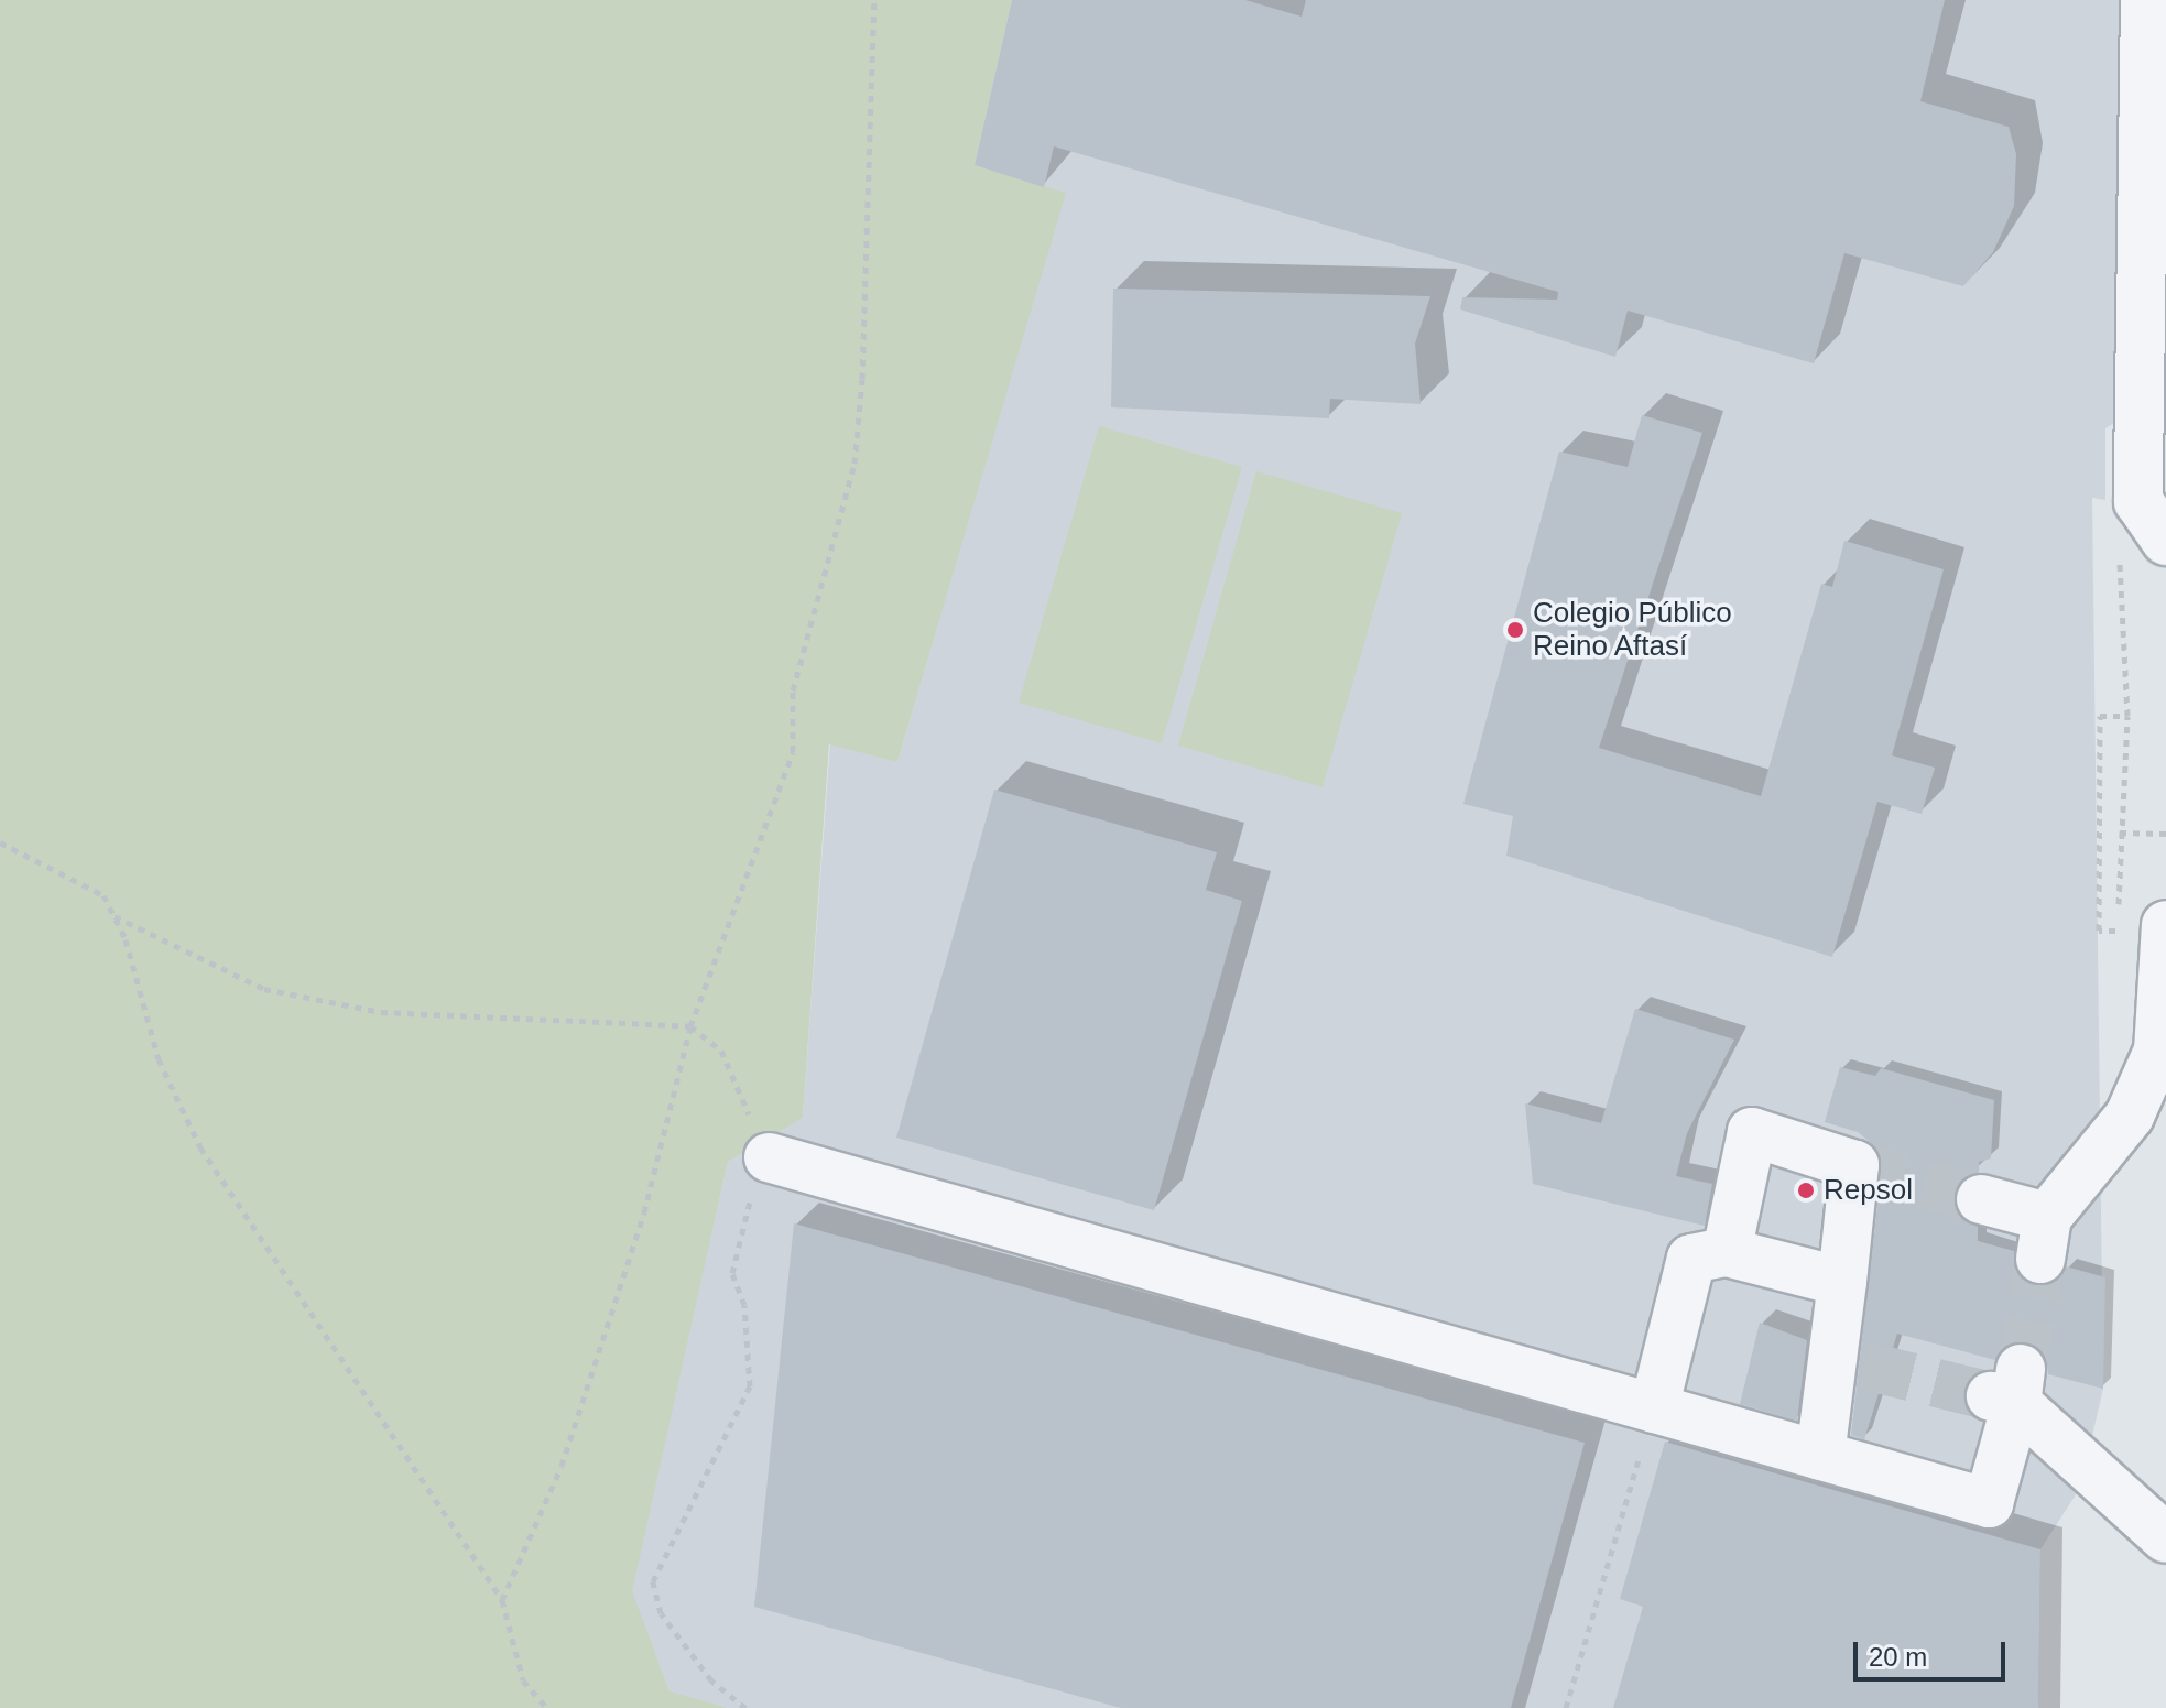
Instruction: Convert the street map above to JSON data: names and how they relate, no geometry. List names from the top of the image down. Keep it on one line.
{"places":["Colegio Público Reino Aftasí","Repsol"],"scale_bar":"20 m"}
